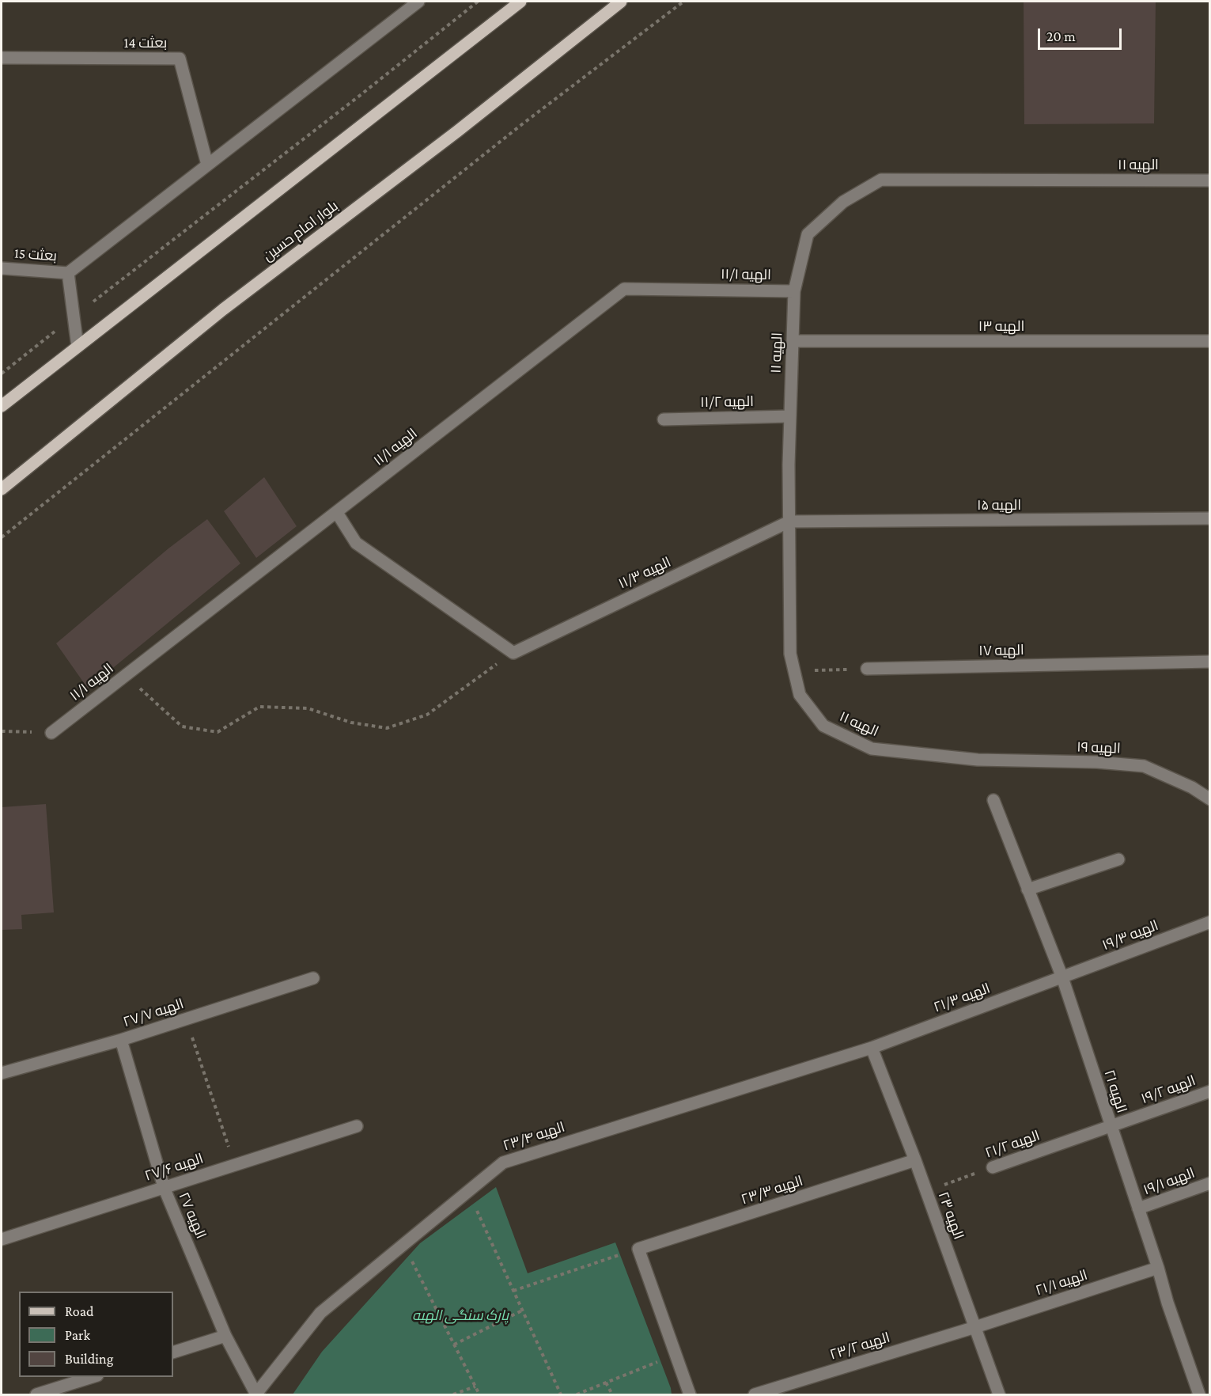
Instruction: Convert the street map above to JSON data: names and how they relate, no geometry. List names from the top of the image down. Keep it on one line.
{"streets":{"main road":["بلوار امام حسین"],"street":["بعثت 14","الهیه ۱۱","بعثت 15","الهیه ۱۱/۱","الهیه ۱۳","الهیه ۱۱/۲","الهیه ۱۵","الهیه ۱۱/۳","الهیه ۱۷","الهیه ۱۹","الهیه ۱۹/۳","الهیه ۲۱/۳","الهیه ۲۷/۷","الهیه ۱۹/۲","الهیه ۲۱","الهیه ۲۳/۴","الهیه ۲۱/۲","الهیه ۲۷/۶","الهیه ۱۹/۱","الهیه ۲۳/۳","الهیه ۲۷","الهیه ۲۳","الهیه ۲۱/۱","الهیه ۲۳/۲"]},"crossings":[["الهیه ۱۱","الهیه ۱۱/۱"],["الهیه ۱۱","الهیه ۱۳"],["الهیه ۱۱","الهیه ۱۱/۲"],["الهیه ۱۱","الهیه ۱۵"],["الهیه ۱۱","الهیه ۱۱/۳"],["الهیه ۱۱","الهیه ۱۹"],["الهیه ۱۵","الهیه ۱۱/۳"],["الهیه ۱۹/۳","الهیه ۲۱/۳"],["الهیه ۱۹/۳","الهیه ۲۱"],["الهیه ۲۱/۳","الهیه ۲۱"],["الهیه ۲۱/۳","الهیه ۲۳/۴"],["الهیه ۲۱/۳","الهیه ۲۳"],["الهیه ۲۷/۷","الهیه ۲۷"],["الهیه ۱۹/۲","الهیه ۲۱"],["الهیه ۱۹/۲","الهیه ۲۱/۲"],["الهیه ۲۱","الهیه ۲۱/۲"],["الهیه ۲۱","الهیه ۱۹/۱"],["الهیه ۲۱","الهیه ۲۱/۱"],["الهیه ۲۳/۴","الهیه ۲۷"],["الهیه ۲۳/۴","الهیه ۲۳"],["الهیه ۲۱/۲","الهیه ۲۳"],["الهیه ۲۷/۶","الهیه ۲۷"],["الهیه ۲۳/۳","الهیه ۲۳"],["الهیه ۲۳","الهیه ۲۱/۱"],["الهیه ۲۳","الهیه ۲۳/۲"],["الهیه ۲۱/۱","الهیه ۲۳/۲"]],"parks":["پارک سنگی الهیه"],"legend":["Road","Park","Building"],"scale_bar":"20 m"}
